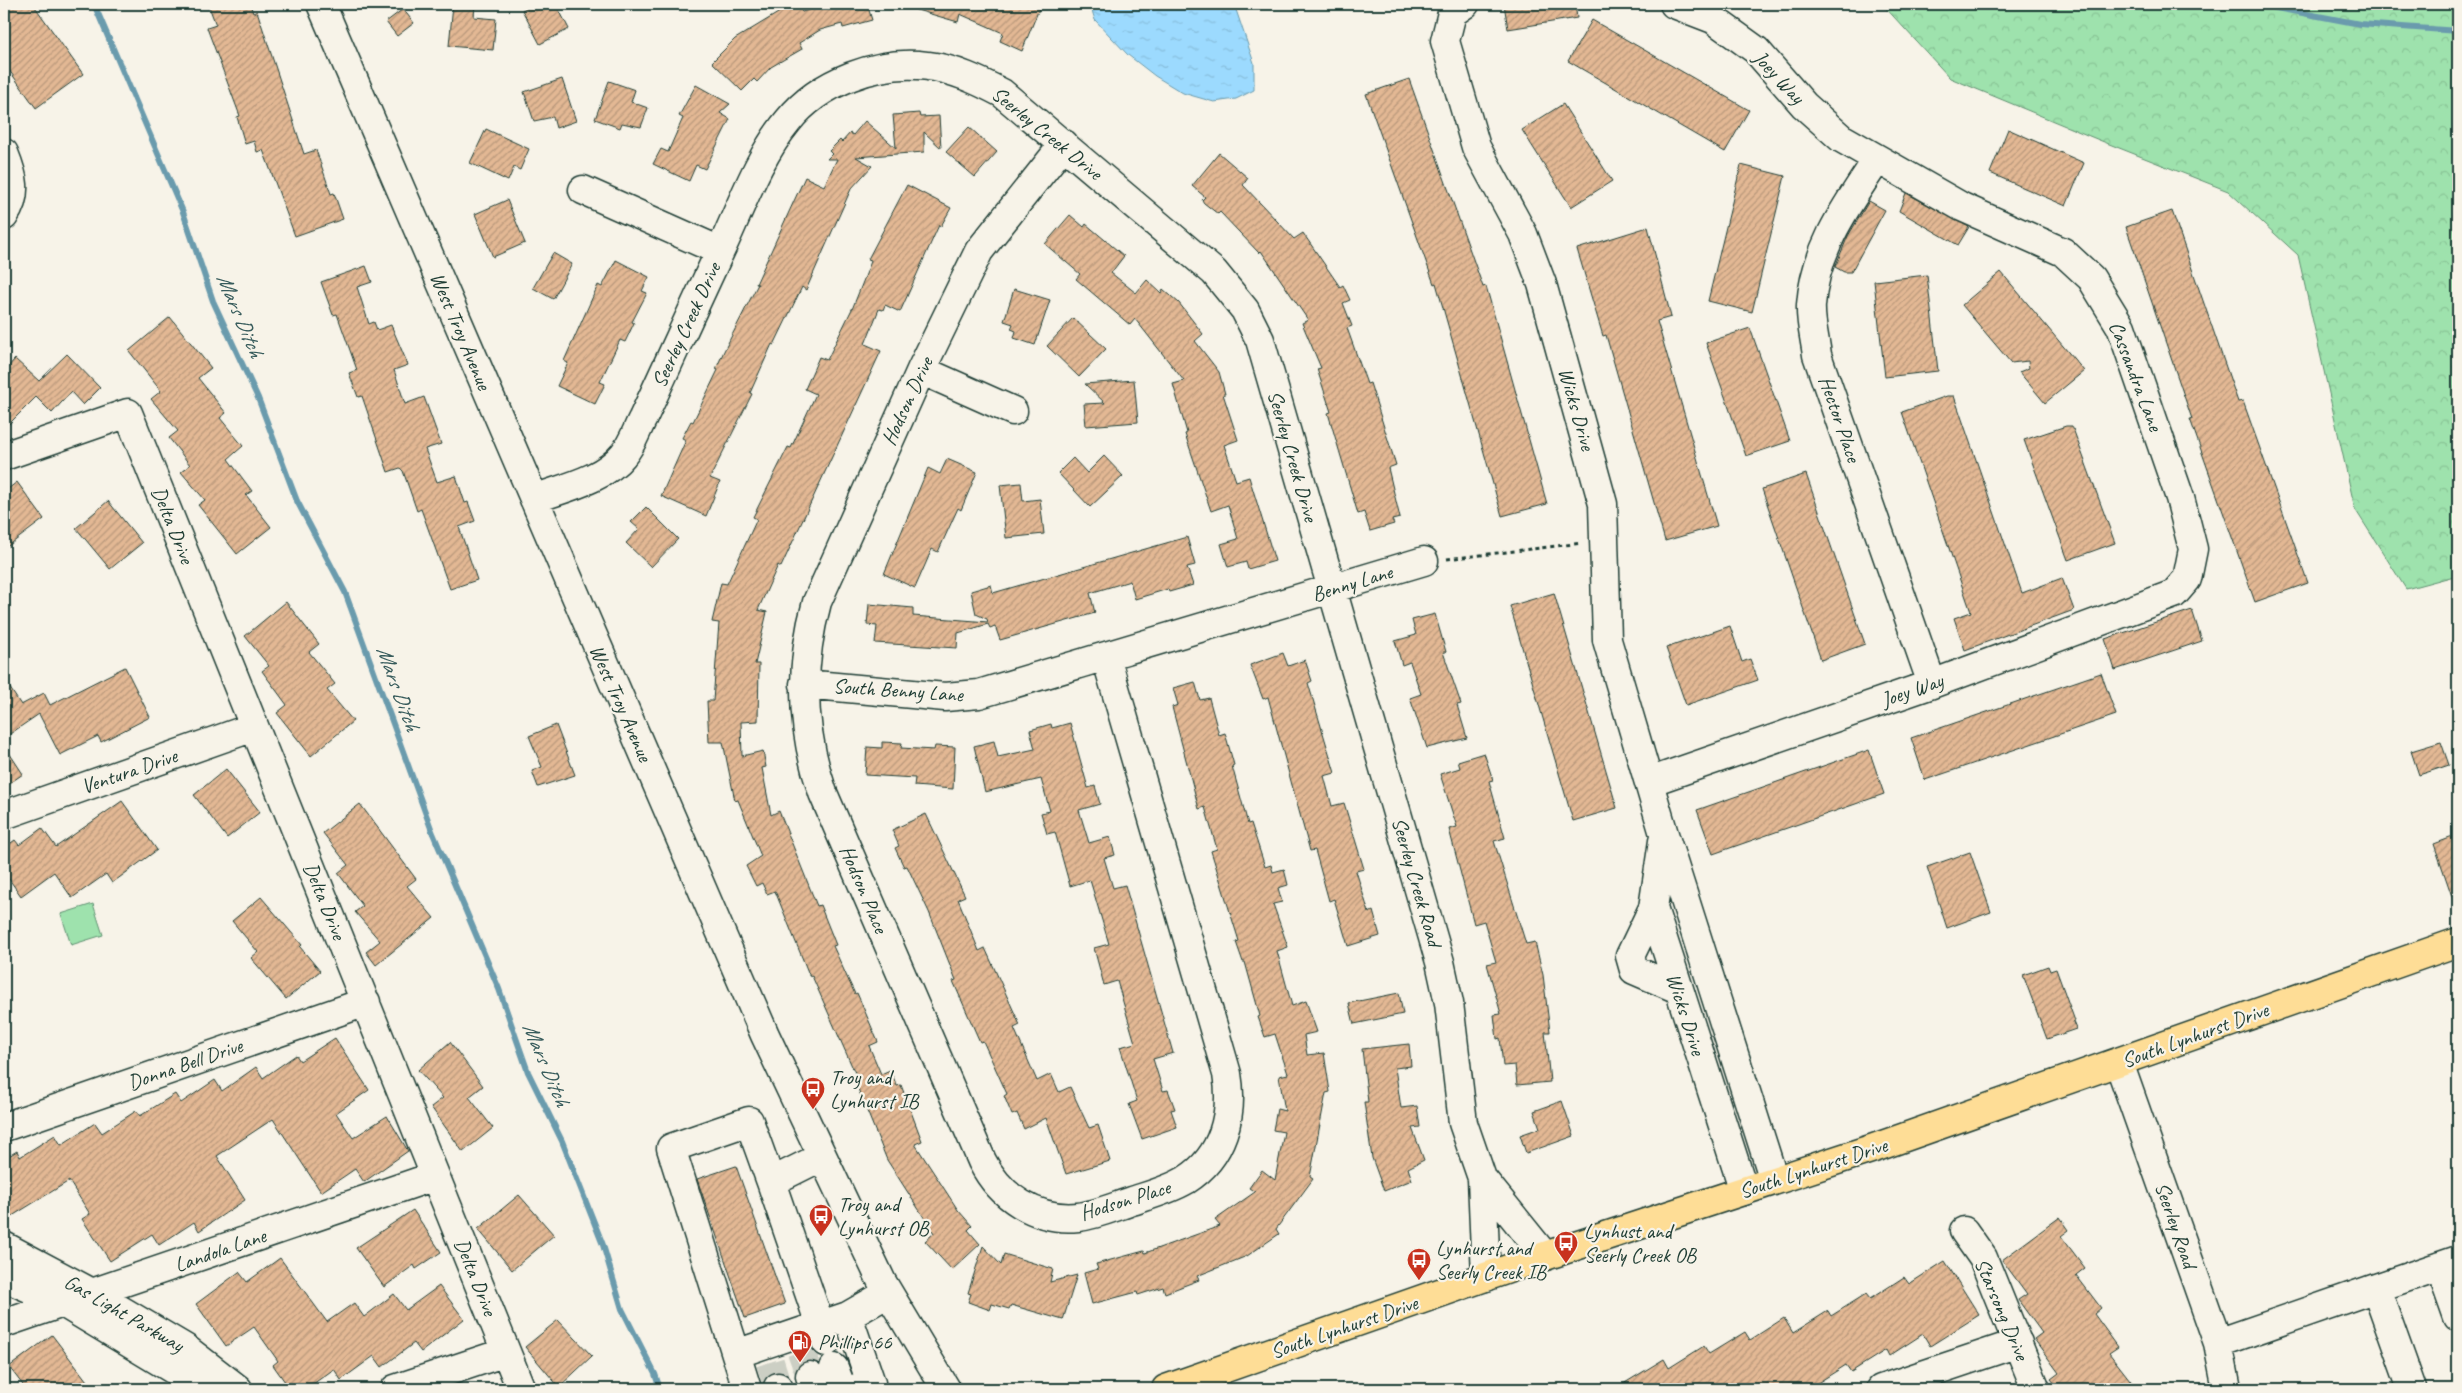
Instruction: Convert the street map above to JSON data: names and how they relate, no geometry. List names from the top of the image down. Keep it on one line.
{"streets":{"main road":["South Lynhurst Drive"],"street":["Joey Way","Seerley Creek Drive","West Troy Avenue","Cassandra Lane","Hodson Drive","Wicks Drive","Hector Place","Delta Drive","Benny Lane","South Benny Lane","Ventura Drive","Seerley Creek Road","Hodson Place","Donna Bell Drive","Seerley Road","Landola Lane","Starsong Drive","Gas Light Parkway"]},"crossings":[["Joey Way","Cassandra Lane"],["Joey Way","Wicks Drive"],["Joey Way","Hector Place"],["Seerley Creek Drive","West Troy Avenue"],["Seerley Creek Drive","Hodson Drive"],["Seerley Creek Drive","Benny Lane"],["Seerley Creek Drive","Seerley Creek Road"],["Cassandra Lane","Hector Place"],["Hodson Drive","South Benny Lane"],["Hodson Drive","Hodson Place"],["Wicks Drive","South Lynhurst Drive"],["Delta Drive","Ventura Drive"],["Delta Drive","Donna Bell Drive"],["Delta Drive","Landola Lane"],["Benny Lane","South Benny Lane"],["Benny Lane","Seerley Creek Road"],["Benny Lane","Hodson Place"],["South Benny Lane","Hodson Place"],["Seerley Creek Road","South Lynhurst Drive"],["South Lynhurst Drive","Seerley Road"],["Landola Lane","Gas Light Parkway"]],"water":["Mars Ditch"],"places":{"bus stop":["Troy and Lynhurst IB","Troy and Lynhurst OB","Lynhust and Seerly Creek OB","Lynhurst and Seerly Creek IB"],"fuel station":["Phillips 66"]}}
